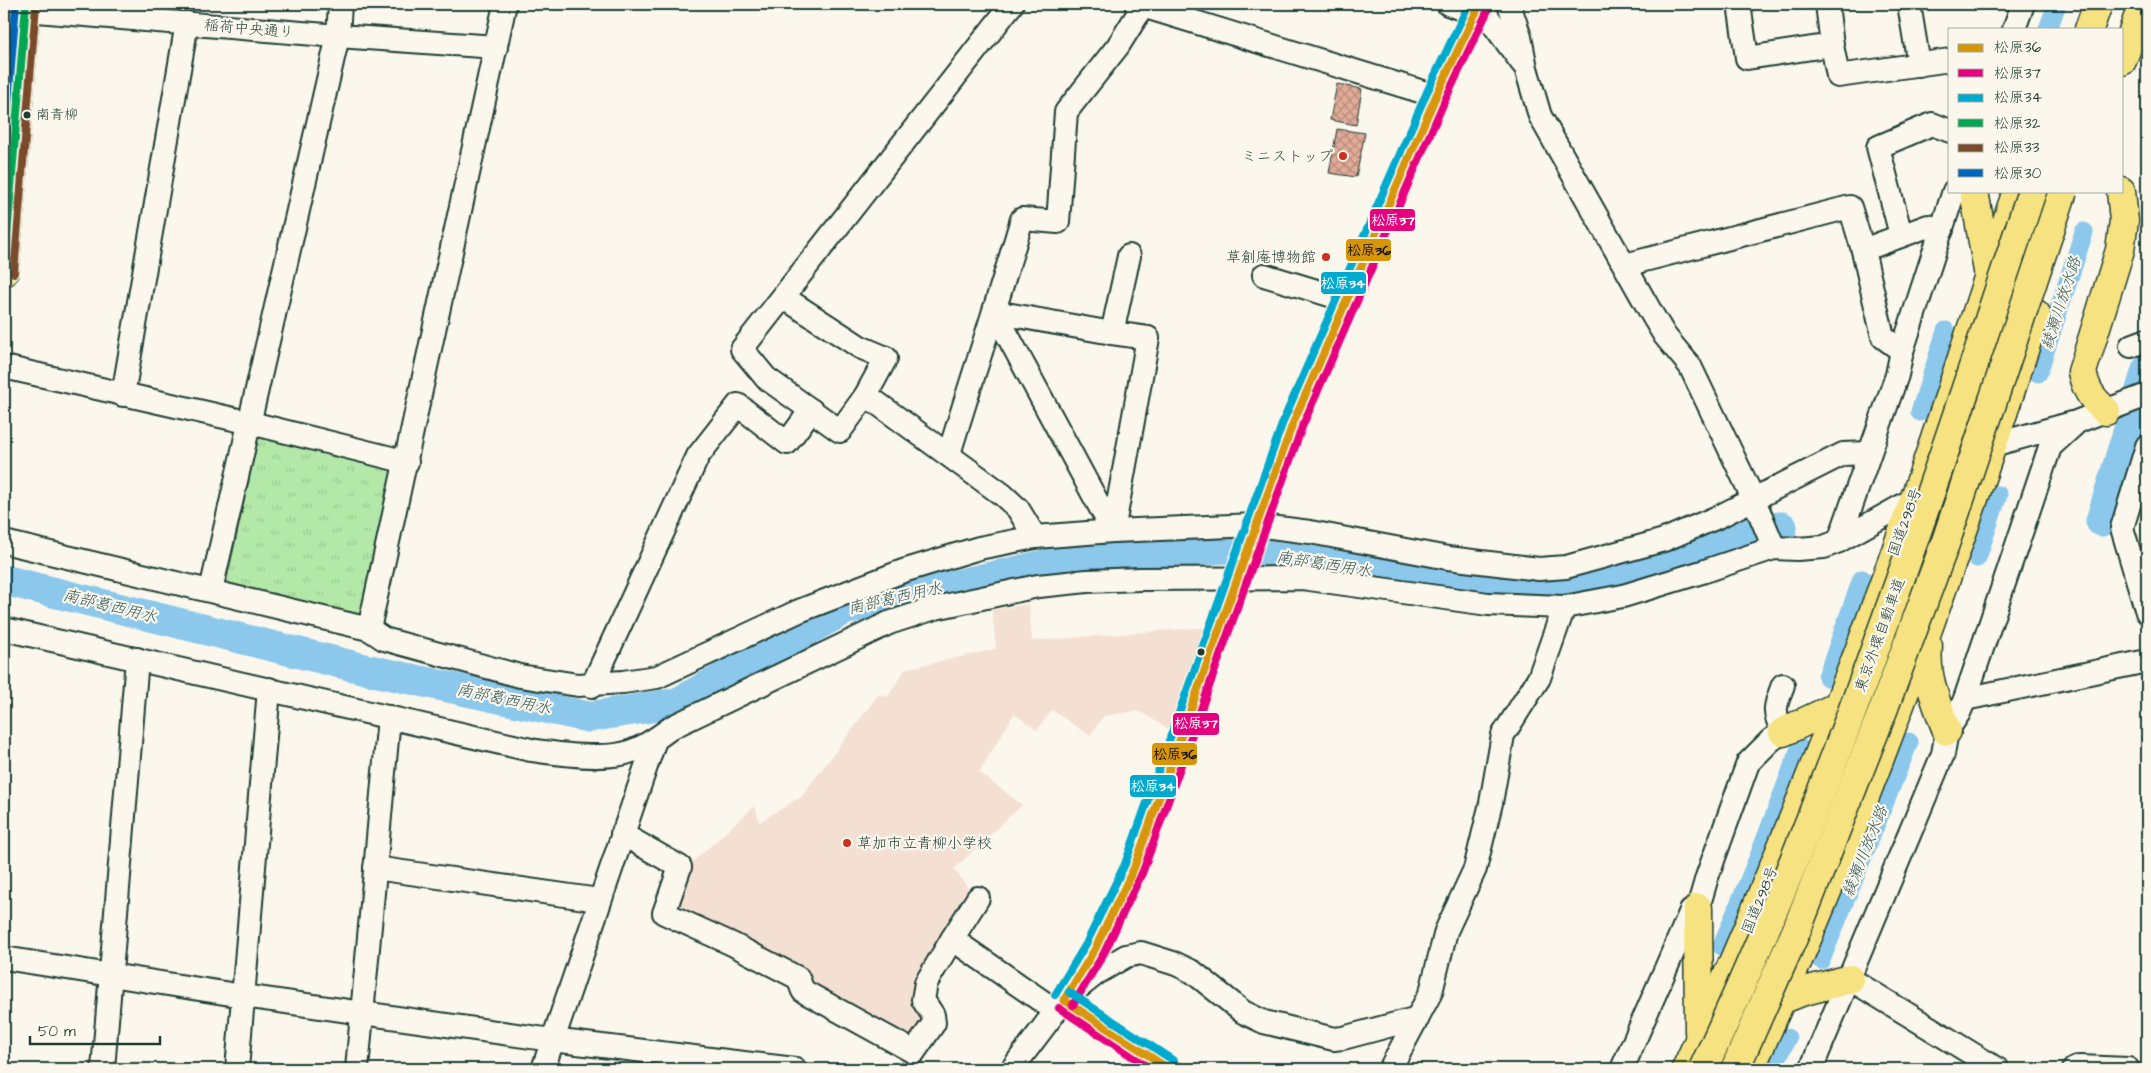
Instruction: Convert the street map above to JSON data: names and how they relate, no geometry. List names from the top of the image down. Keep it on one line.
{"streets":{"main road":["国道298号","東京外環自動車道"],"street":["稲荷中央通り"]},"water":["綾瀬川放水路","南部葛西用水"],"places":["南青柳","ミニストップ","草創庵博物館","草加市立青柳小学校"],"lines":["transit line 松原36","transit line 松原34","transit line 松原32","transit line 松原30","transit line 松原33","transit line 松原37"],"legend":["松原36","松原37","松原34","松原32","松原33","松原30"],"scale_bar":"50 m"}
